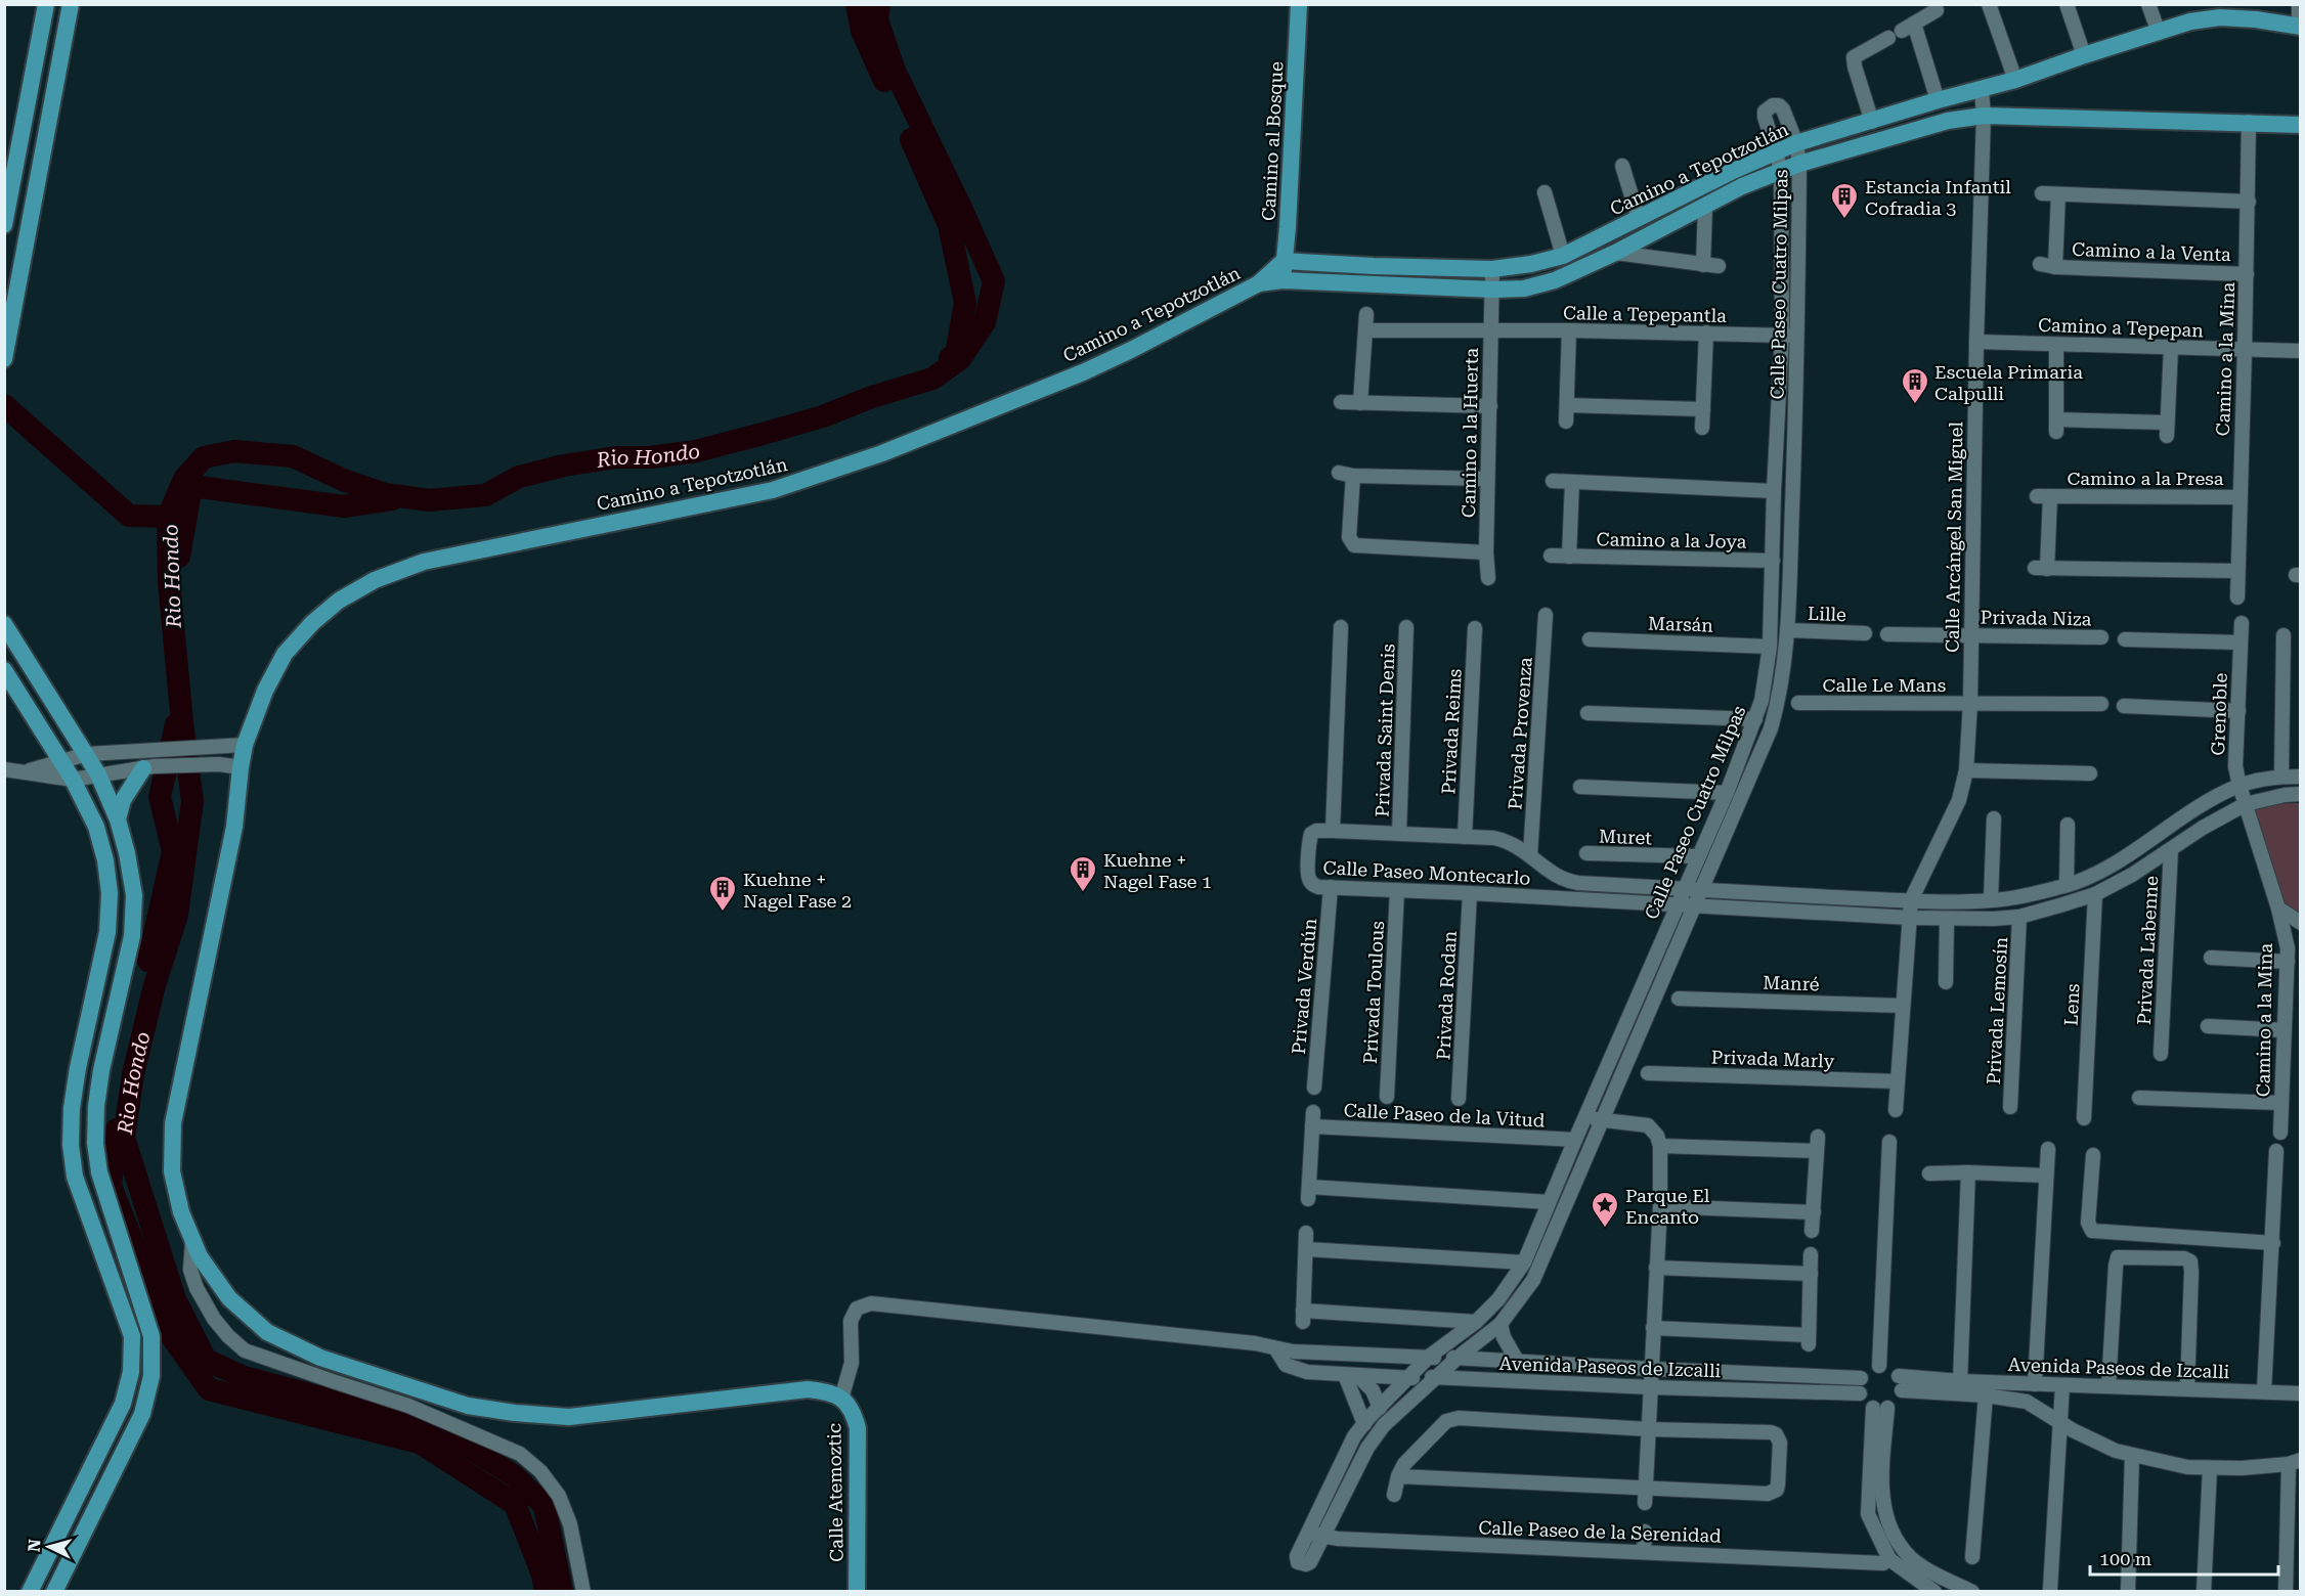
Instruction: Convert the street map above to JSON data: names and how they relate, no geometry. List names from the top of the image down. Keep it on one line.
{"streets":{"main road":["Camino al Bosque","Camino a Tepotzotlán","Calle Atemoztic"],"street":["Camino a la Venta","Calle Paseo Cuatro Milpas","Calle a Tepepantla","Camino a Tepepan","Camino a la Mina","Camino a la Huerta","Camino a la Presa","Calle Arcángel San Miguel","Camino a la Joya","Lille","Privada Niza","Marsán","Calle Le Mans","Grenoble","Privada Saint Denis","Privada Reims","Privada Provenza","Muret","Calle Paseo Montecarlo","Privada Labenne","Manré","Privada Verdún","Privada Toulous","Privada Rodan","Lens","Privada Lemosín","Privada Marly","Calle Paseo de la Vitud","Avenida Paseos de Izcalli","Calle Paseo de la Serenidad"]},"crossings":[["Camino al Bosque","Camino a Tepotzotlán"],["Camino a Tepotzotlán","Calle Paseo Cuatro Milpas"],["Camino a Tepotzotlán","Camino a la Mina"],["Camino a Tepotzotlán","Camino a la Huerta"],["Camino a Tepotzotlán","Calle Arcángel San Miguel"],["Camino a Tepotzotlán","Avenida Paseos de Izcalli"],["Camino a Tepotzotlán","Calle Atemoztic"],["Camino a la Venta","Camino a la Mina"],["Calle Paseo Cuatro Milpas","Calle a Tepepantla"],["Calle Paseo Cuatro Milpas","Camino a la Joya"],["Calle Paseo Cuatro Milpas","Lille"],["Calle Paseo Cuatro Milpas","Marsán"],["Calle Paseo Cuatro Milpas","Muret"],["Calle Paseo Cuatro Milpas","Calle Paseo Montecarlo"],["Calle Paseo Cuatro Milpas","Calle Paseo de la Vitud"],["Calle Paseo Cuatro Milpas","Avenida Paseos de Izcalli"],["Calle Paseo Cuatro Milpas","Calle Paseo de la Serenidad"],["Calle a Tepepantla","Camino a la Huerta"],["Camino a Tepepan","Camino a la Mina"],["Camino a Tepepan","Calle Arcángel San Miguel"],["Camino a la Mina","Camino a la Presa"],["Camino a la Mina","Grenoble"],["Camino a la Mina","Calle Paseo Montecarlo"],["Calle Arcángel San Miguel","Privada Niza"],["Calle Arcángel San Miguel","Calle Le Mans"],["Calle Arcángel San Miguel","Calle Paseo Montecarlo"],["Grenoble","Calle Paseo Montecarlo"],["Privada Saint Denis","Calle Paseo Montecarlo"],["Privada Reims","Calle Paseo Montecarlo"],["Privada Provenza","Calle Paseo Montecarlo"],["Calle Paseo Montecarlo","Privada Labenne"],["Calle Paseo Montecarlo","Privada Verdún"],["Calle Paseo Montecarlo","Privada Toulous"],["Calle Paseo Montecarlo","Privada Rodan"],["Calle Paseo Montecarlo","Lens"],["Calle Paseo Montecarlo","Privada Lemosín"],["Avenida Paseos de Izcalli","Calle Atemoztic"]],"water":["Rio Hondo"],"places":{"building":["Estancia Infantil Cofradia 3","Escuela Primaria Calpulli","Kuehne + Nagel Fase 1","Kuehne + Nagel Fase 2"],"place":["Parque El Encanto"]},"scale_bar":"100 m","north":"left"}
